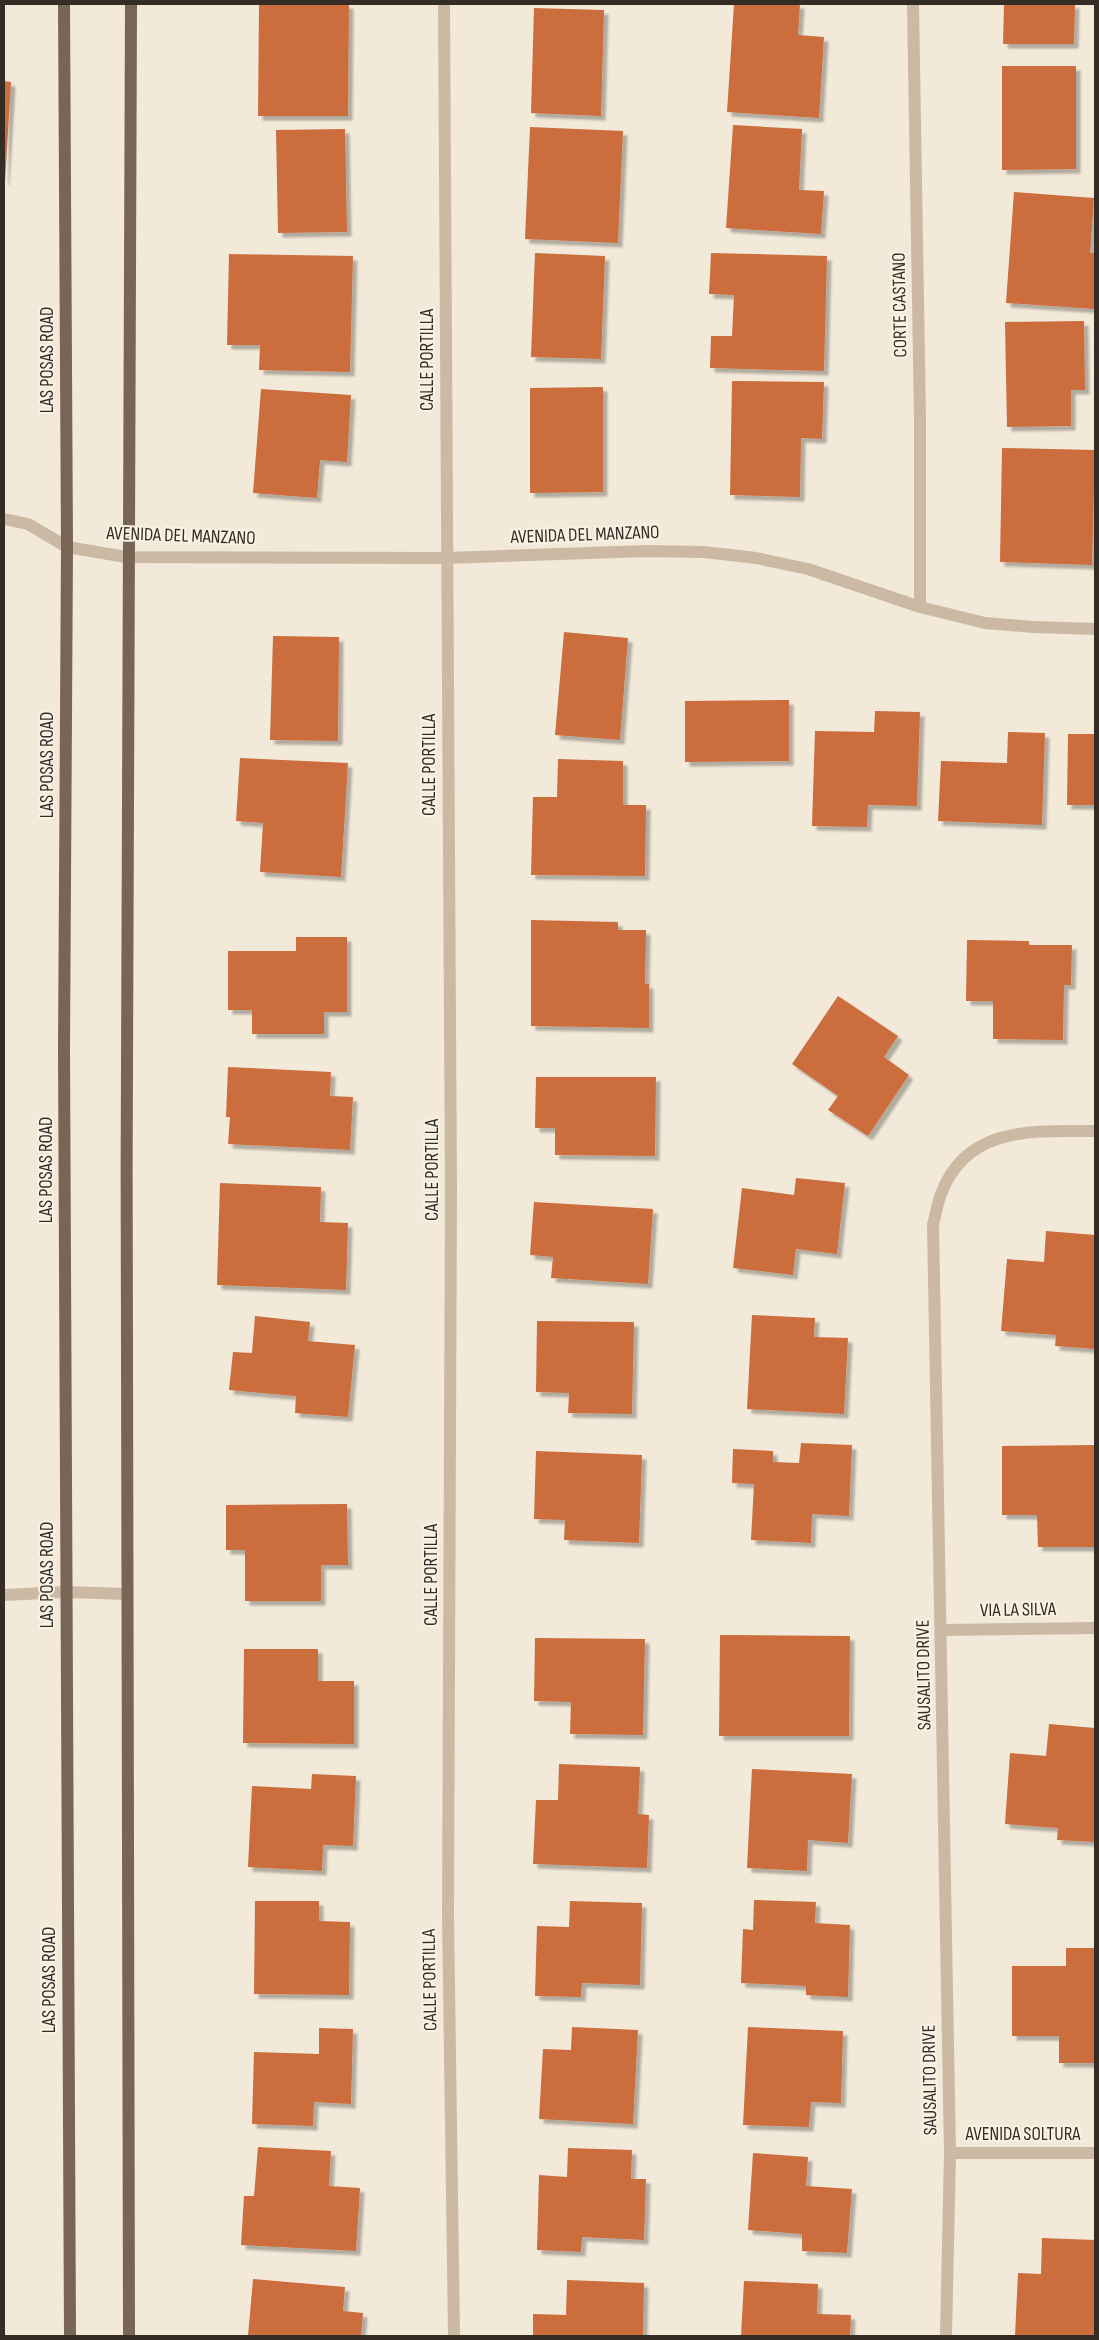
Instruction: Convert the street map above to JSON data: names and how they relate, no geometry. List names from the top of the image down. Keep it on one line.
{"streets":{"main road":["LAS POSAS ROAD"],"street":["CORTE CASTANO","CALLE PORTILLA","AVENIDA DEL MANZANO","VIA LA SILVA","SAUSALITO DRIVE","AVENIDA SOLTURA"]},"crossings":[["CORTE CASTANO","AVENIDA DEL MANZANO"],["LAS POSAS ROAD","AVENIDA DEL MANZANO"],["CALLE PORTILLA","AVENIDA DEL MANZANO"],["VIA LA SILVA","SAUSALITO DRIVE"],["SAUSALITO DRIVE","AVENIDA SOLTURA"]]}
